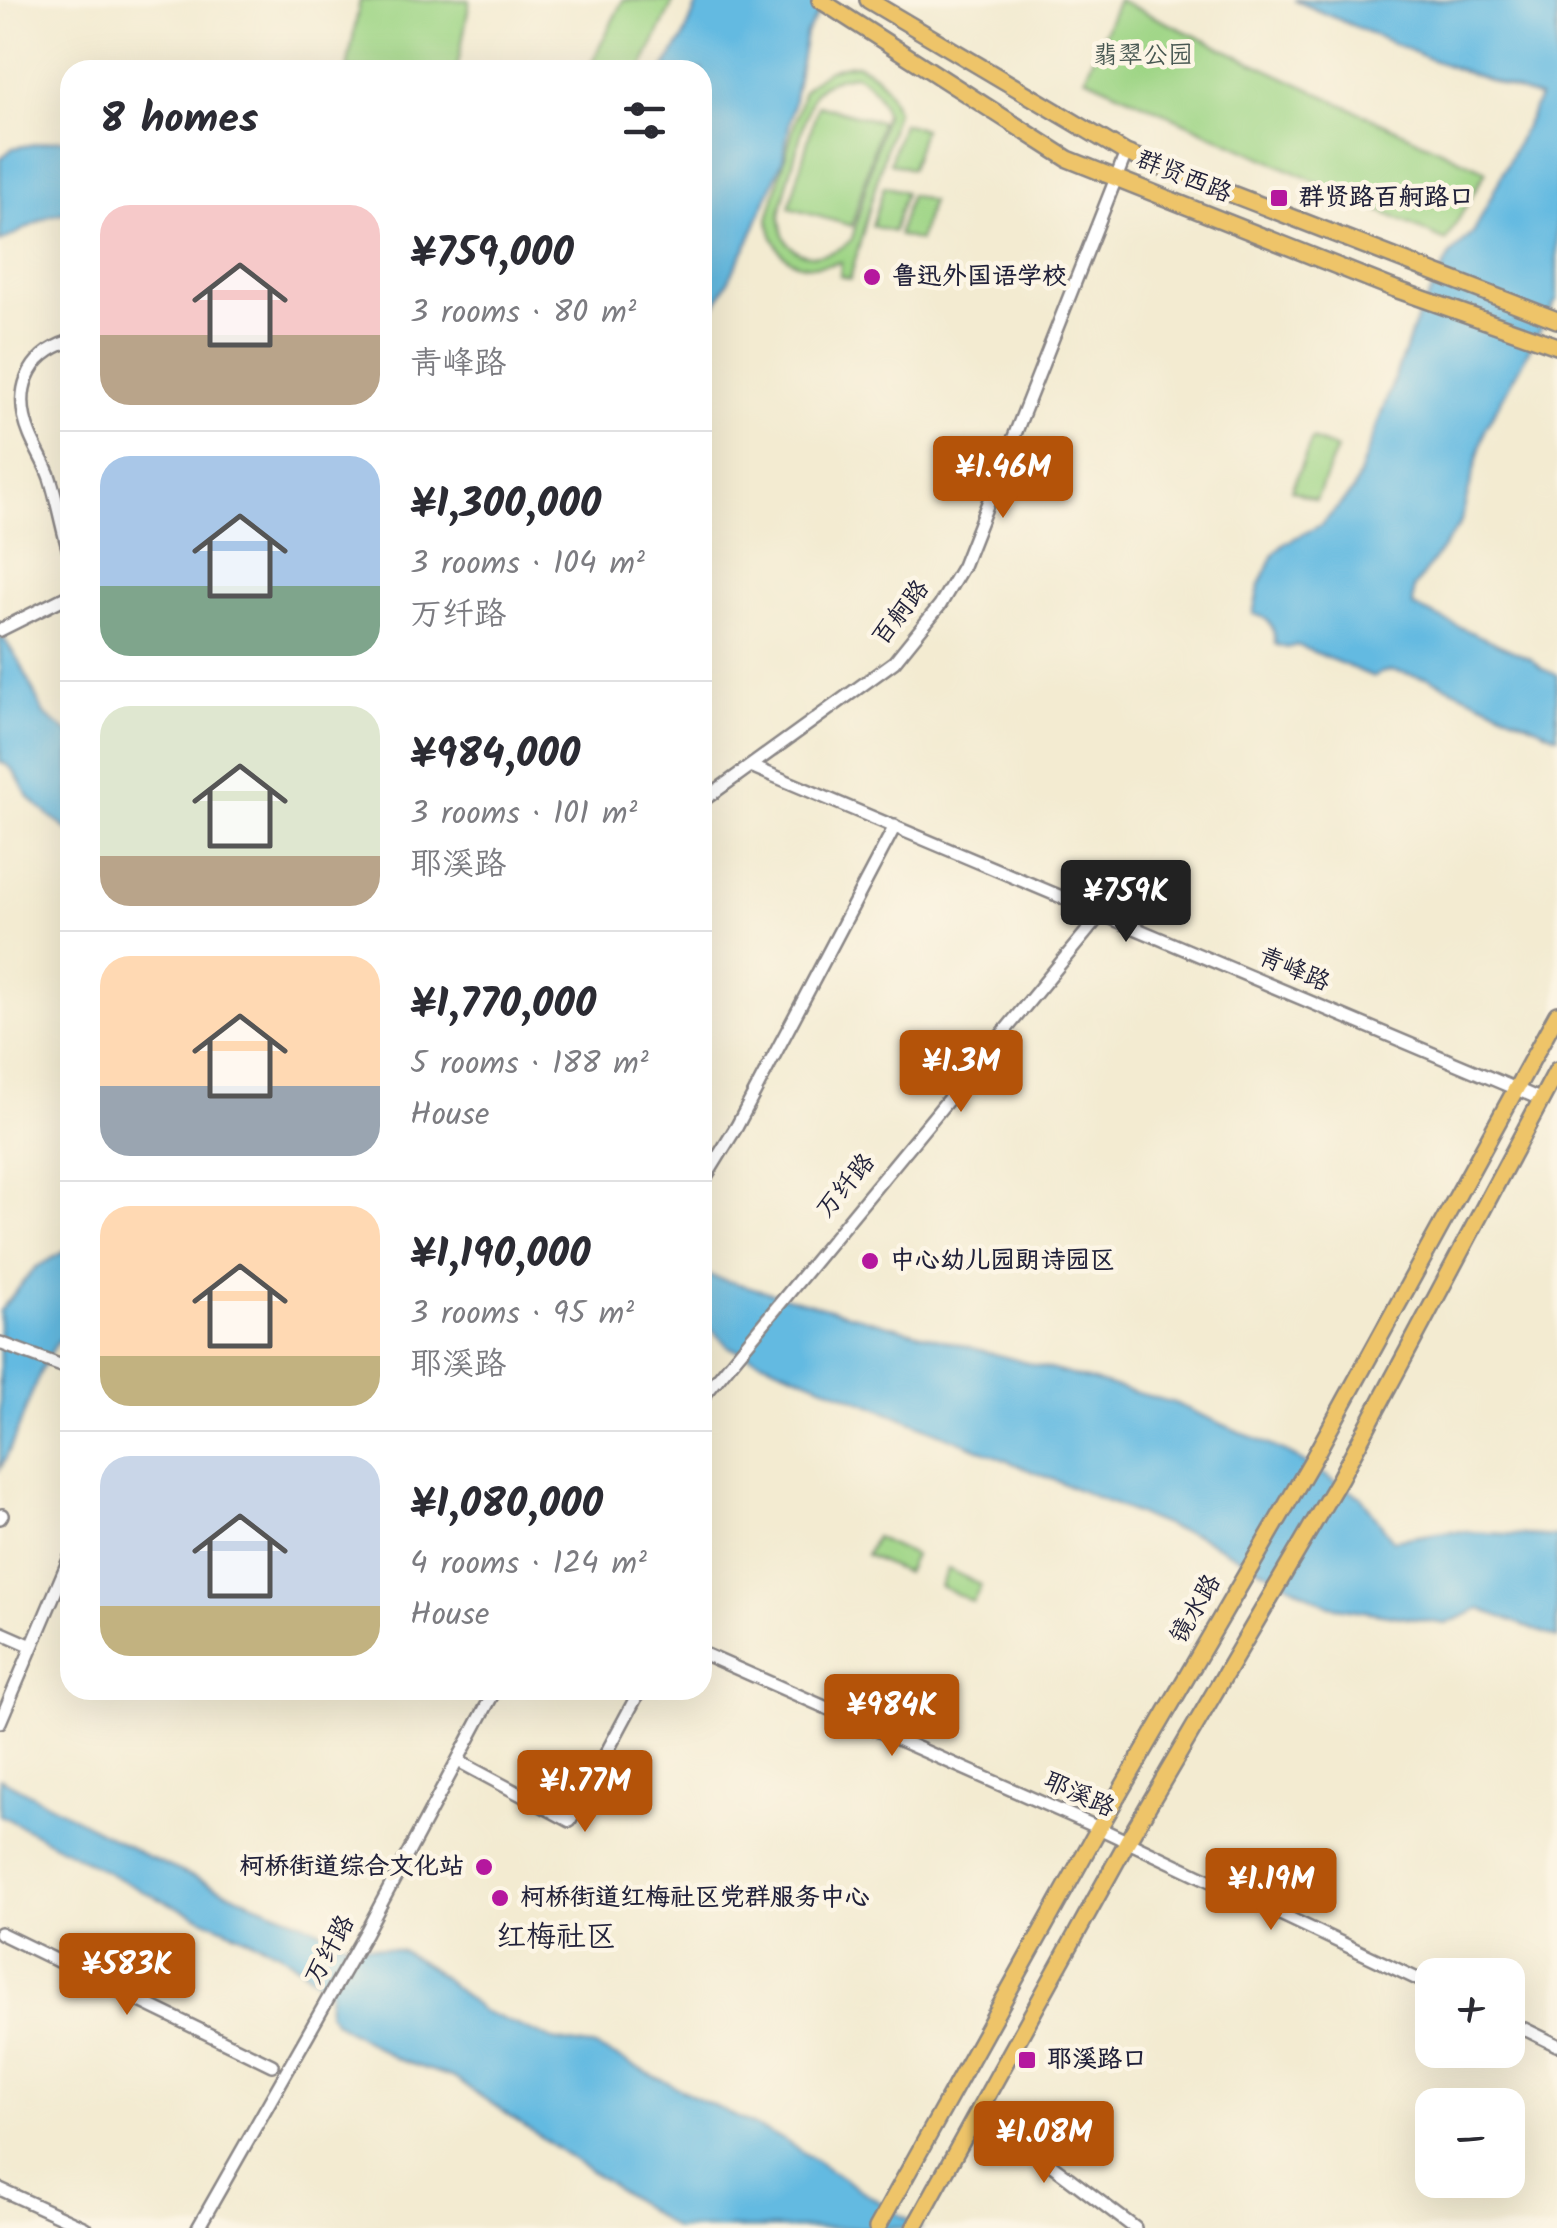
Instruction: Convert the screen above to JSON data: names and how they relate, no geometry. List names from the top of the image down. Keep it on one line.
{"streets":{"main road":["群贤西路","镜水路"],"street":["百舸路","青峰路","万纤路","耶溪路"]},"crossings":[["群贤西路","百舸路"],["百舸路","青峰路"],["青峰路","万纤路"],["青峰路","镜水路"],["镜水路","耶溪路"]],"districts":["红梅社区"],"parks":["翡翠公园"],"places":{"transit":["群贤路百舸路口","耶溪路口"],"other":["鲁迅外国语学校","中心幼儿园朗诗园区","柯桥街道综合文化站","柯桥街道红梅社区党群服务中心"]},"page":{"heading":"8 homes","list":[{"name":"¥759,000","note":"3 rooms · 80 m² · 青峰路"},{"name":"¥1,300,000","note":"3 rooms · 104 m² · 万纤路"},{"name":"¥984,000","note":"3 rooms · 101 m² · 耶溪路"},{"name":"¥1,770,000","note":"5 rooms · 188 m² · House"},{"name":"¥1,190,000","note":"3 rooms · 95 m² · 耶溪路"},{"name":"¥1,080,000","note":"4 rooms · 124 m² · House"}],"price":["¥1.46M","¥759K","¥1.3M","¥984K","¥1.77M","¥1.19M","¥583K","¥1.08M"],"map_buttons":["+","−"]}}
